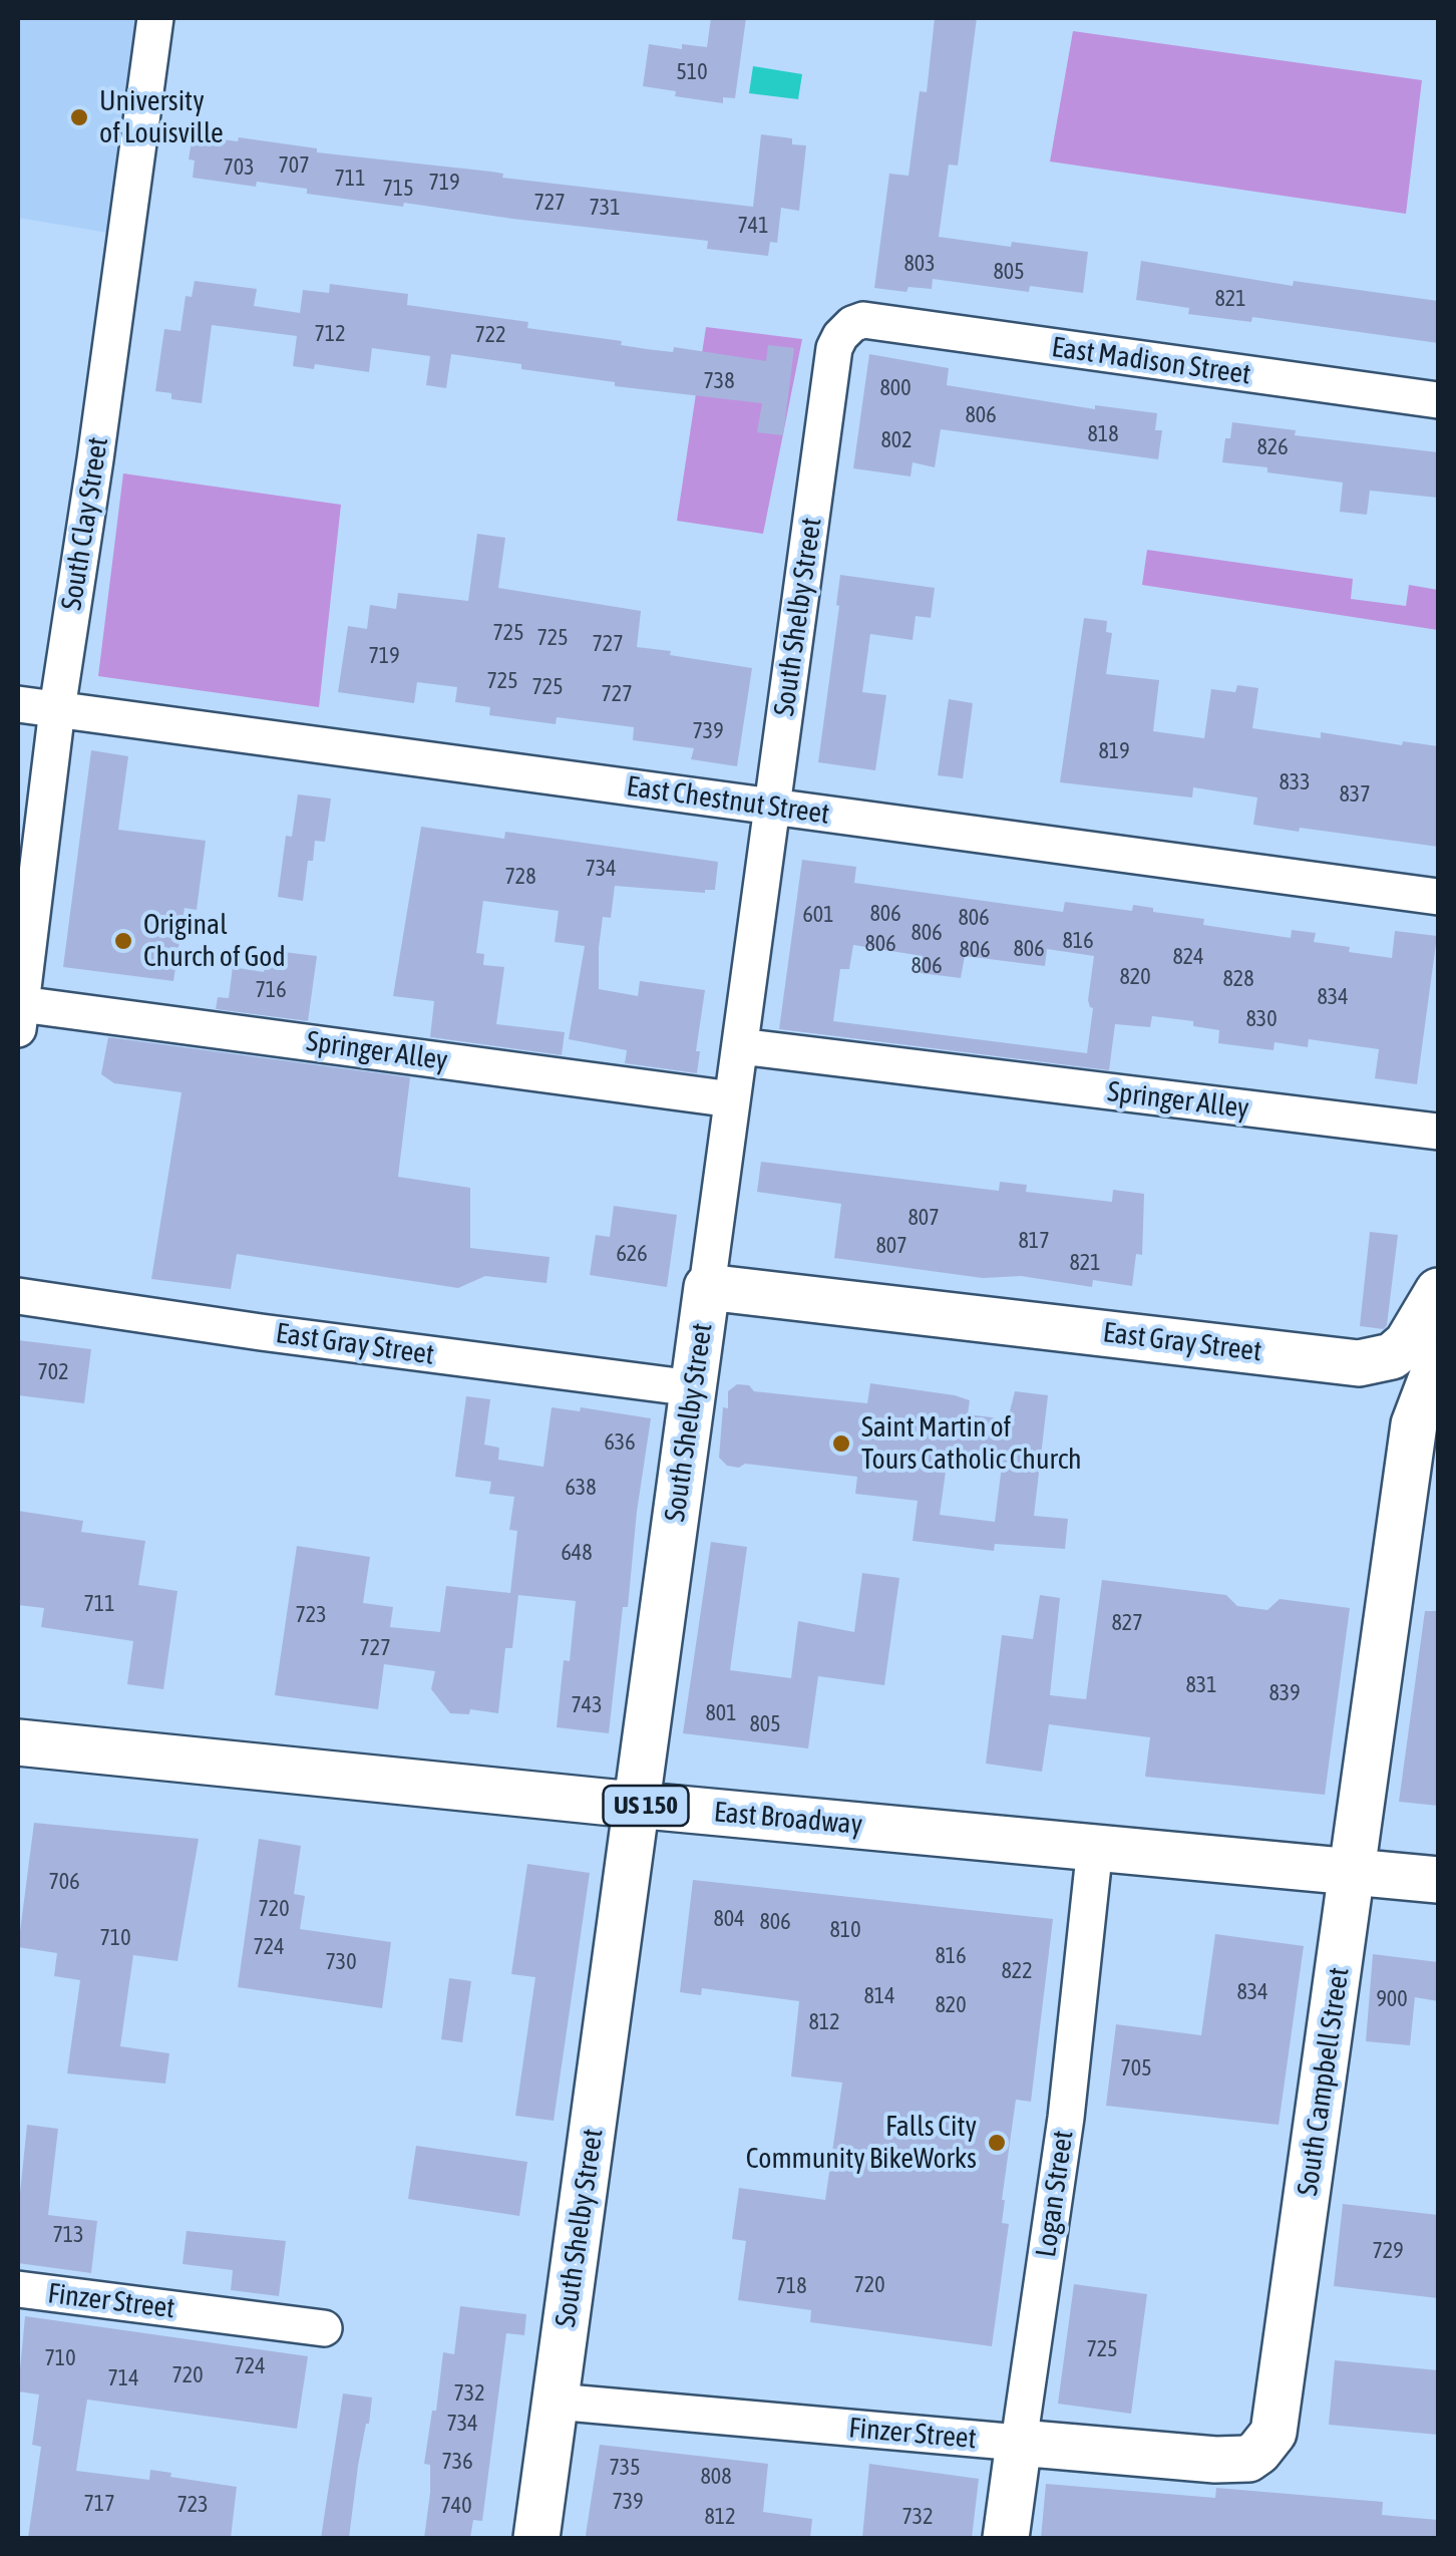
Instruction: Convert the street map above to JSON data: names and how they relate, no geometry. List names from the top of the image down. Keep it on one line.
{"streets":{"main road":["South Shelby Street","East Gray Street","US 150","East Broadway","South Campbell Street","Logan Street","Finzer Street"],"street":["East Madison Street","South Clay Street","East Chestnut Street","Springer Alley"]},"crossings":[["East Madison Street","South Shelby Street"],["South Clay Street","East Chestnut Street"],["South Clay Street","Springer Alley"],["South Shelby Street","East Chestnut Street"],["South Shelby Street","Springer Alley"],["South Shelby Street","East Gray Street"],["South Shelby Street","East Broadway"],["South Shelby Street","Finzer Street"],["East Gray Street","South Campbell Street"],["East Broadway","South Campbell Street"],["East Broadway","Logan Street"],["South Campbell Street","Finzer Street"],["Logan Street","Finzer Street"]],"places":["University of Louisville","Original Church of God","Saint Martin of Tours Catholic Church","Falls City Community BikeWorks"],"house_numbers":["510","707","703","711","719","715","727","731","741","803","805","821","712","722","738","800","806","818","802","826","725","725","727","719","725","725","727","739","819","833","837","734","728","806","601","806","806","816","806","806","806","824","806","820","828","716","834","830","807","817","807","626","821","702","636","638","648","711","723","827","727","831","839","743","801","805","706","720","804","806","810","710","724","816","730","822","834","814","900","820","812","705","713","729","720","718","725","710","724","720","714","732","734","736","735","808","739","717","723","740","812","732"]}
